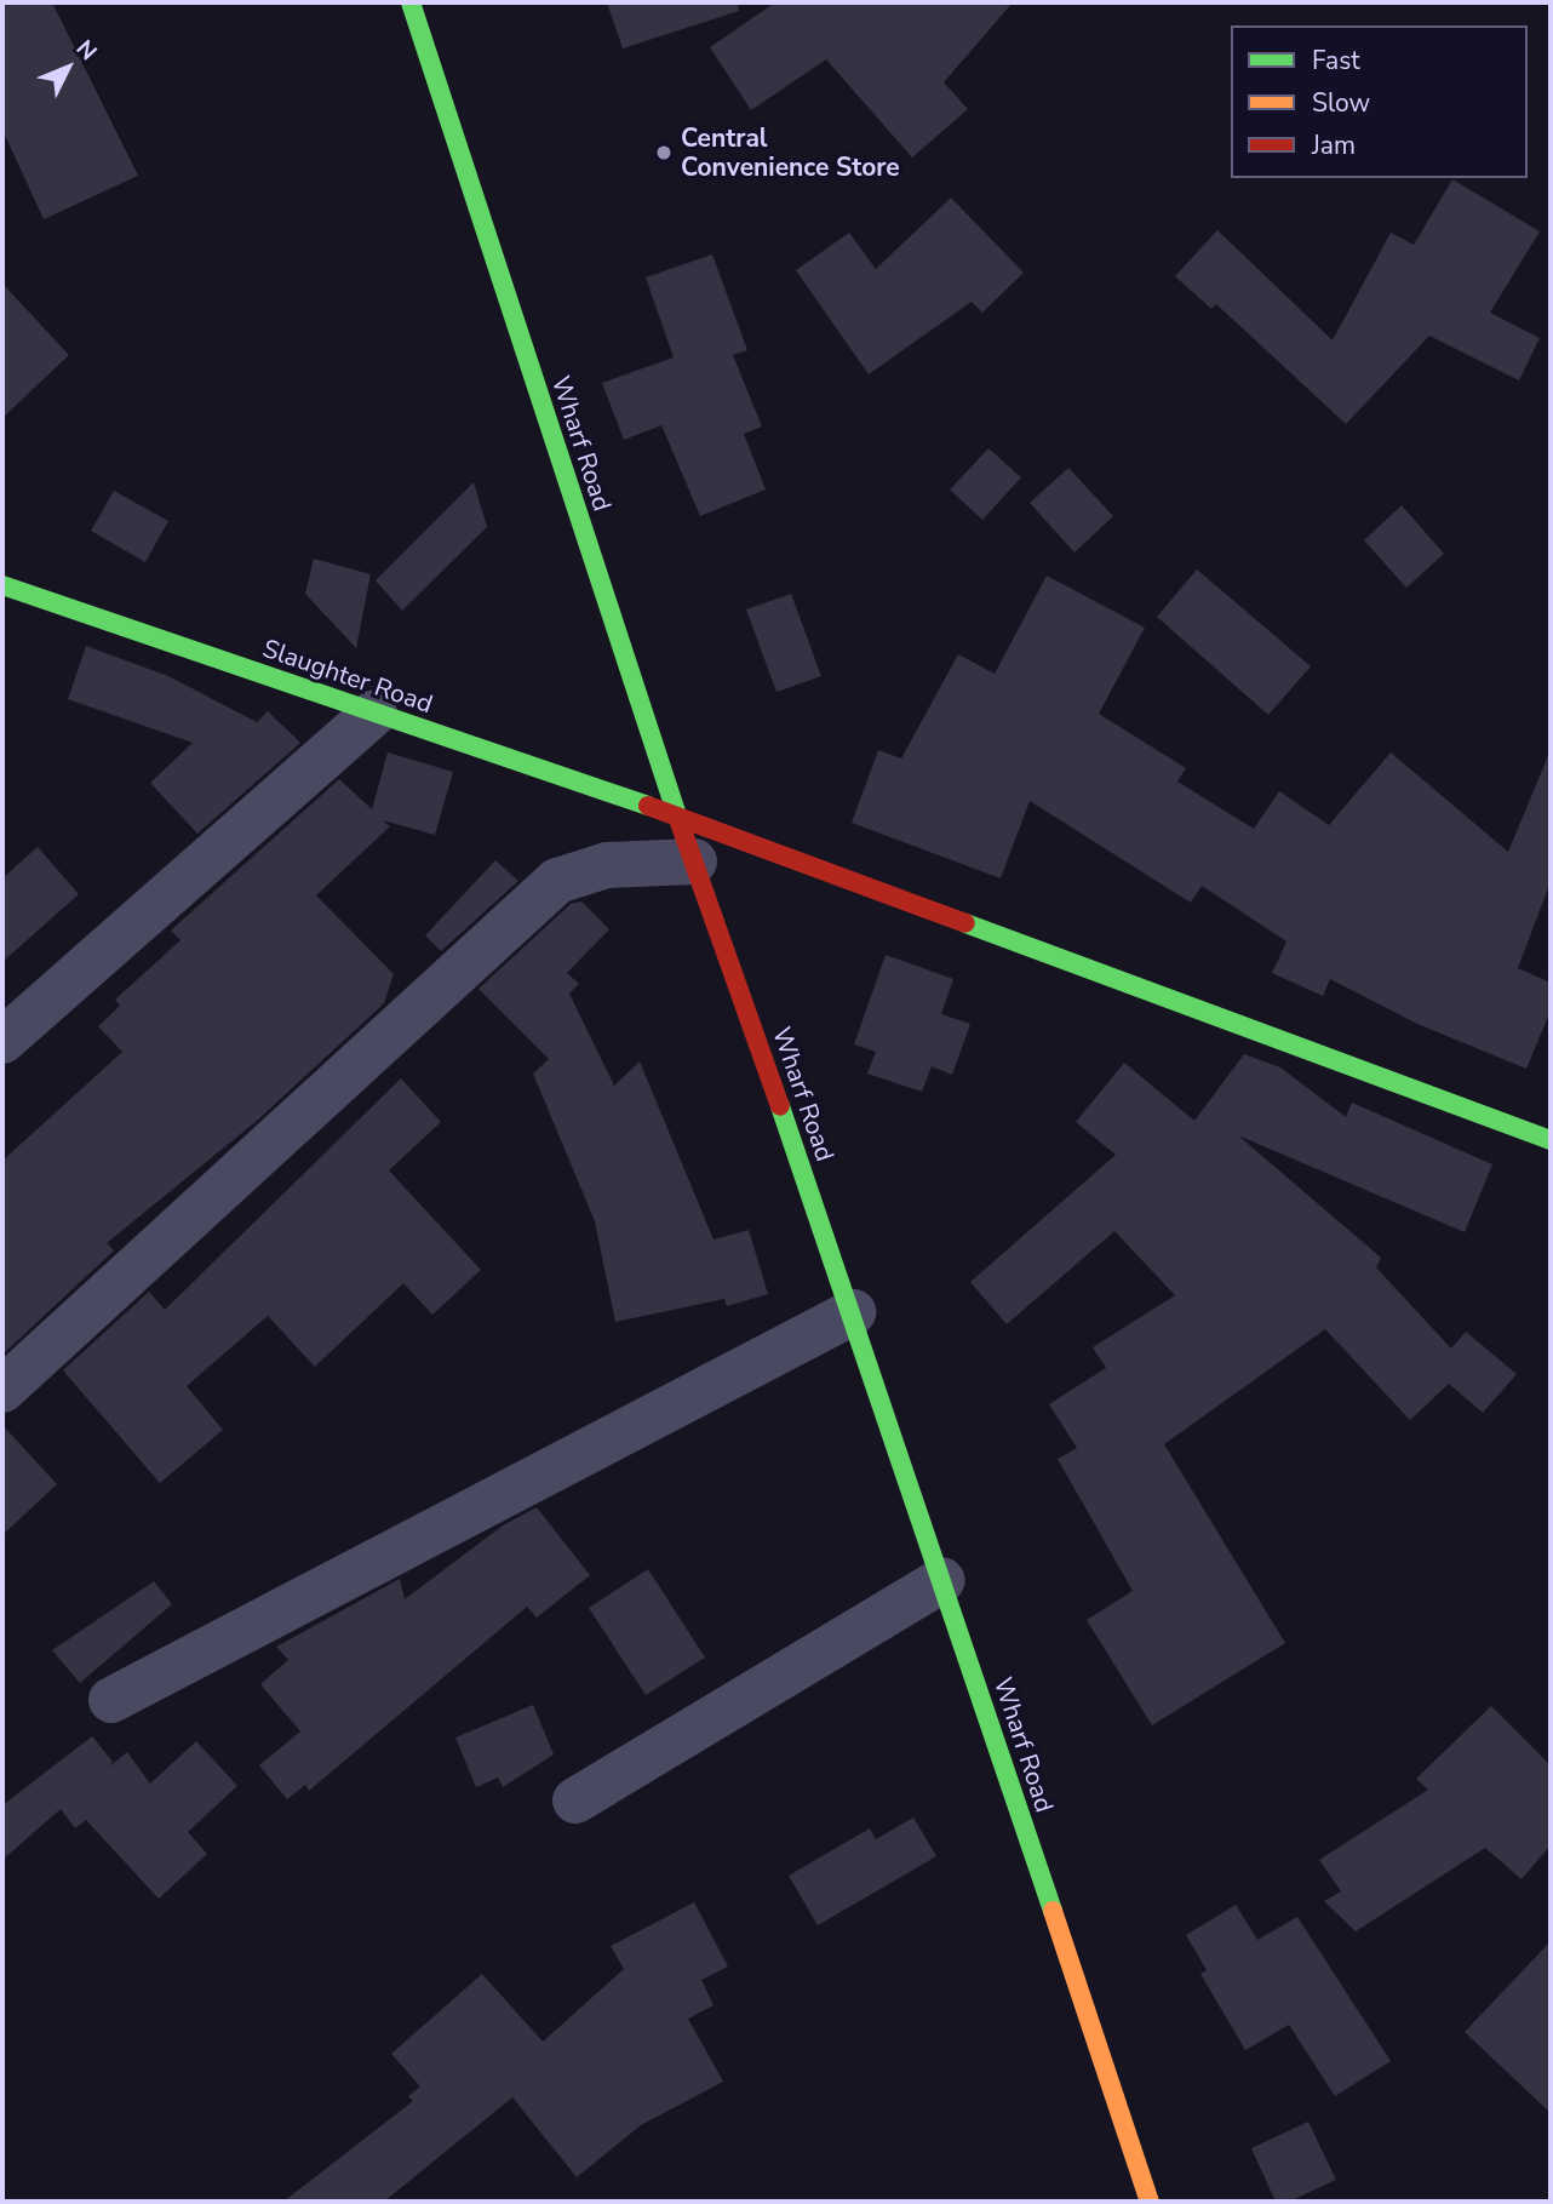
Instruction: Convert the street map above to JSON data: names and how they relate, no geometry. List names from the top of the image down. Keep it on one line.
{"streets":{"main road":["Wharf Road","Slaughter Road"]},"crossings":[["Wharf Road","Slaughter Road"]],"places":["Central Convenience Store"],"legend":["Fast","Slow","Jam"],"north":"top right"}
